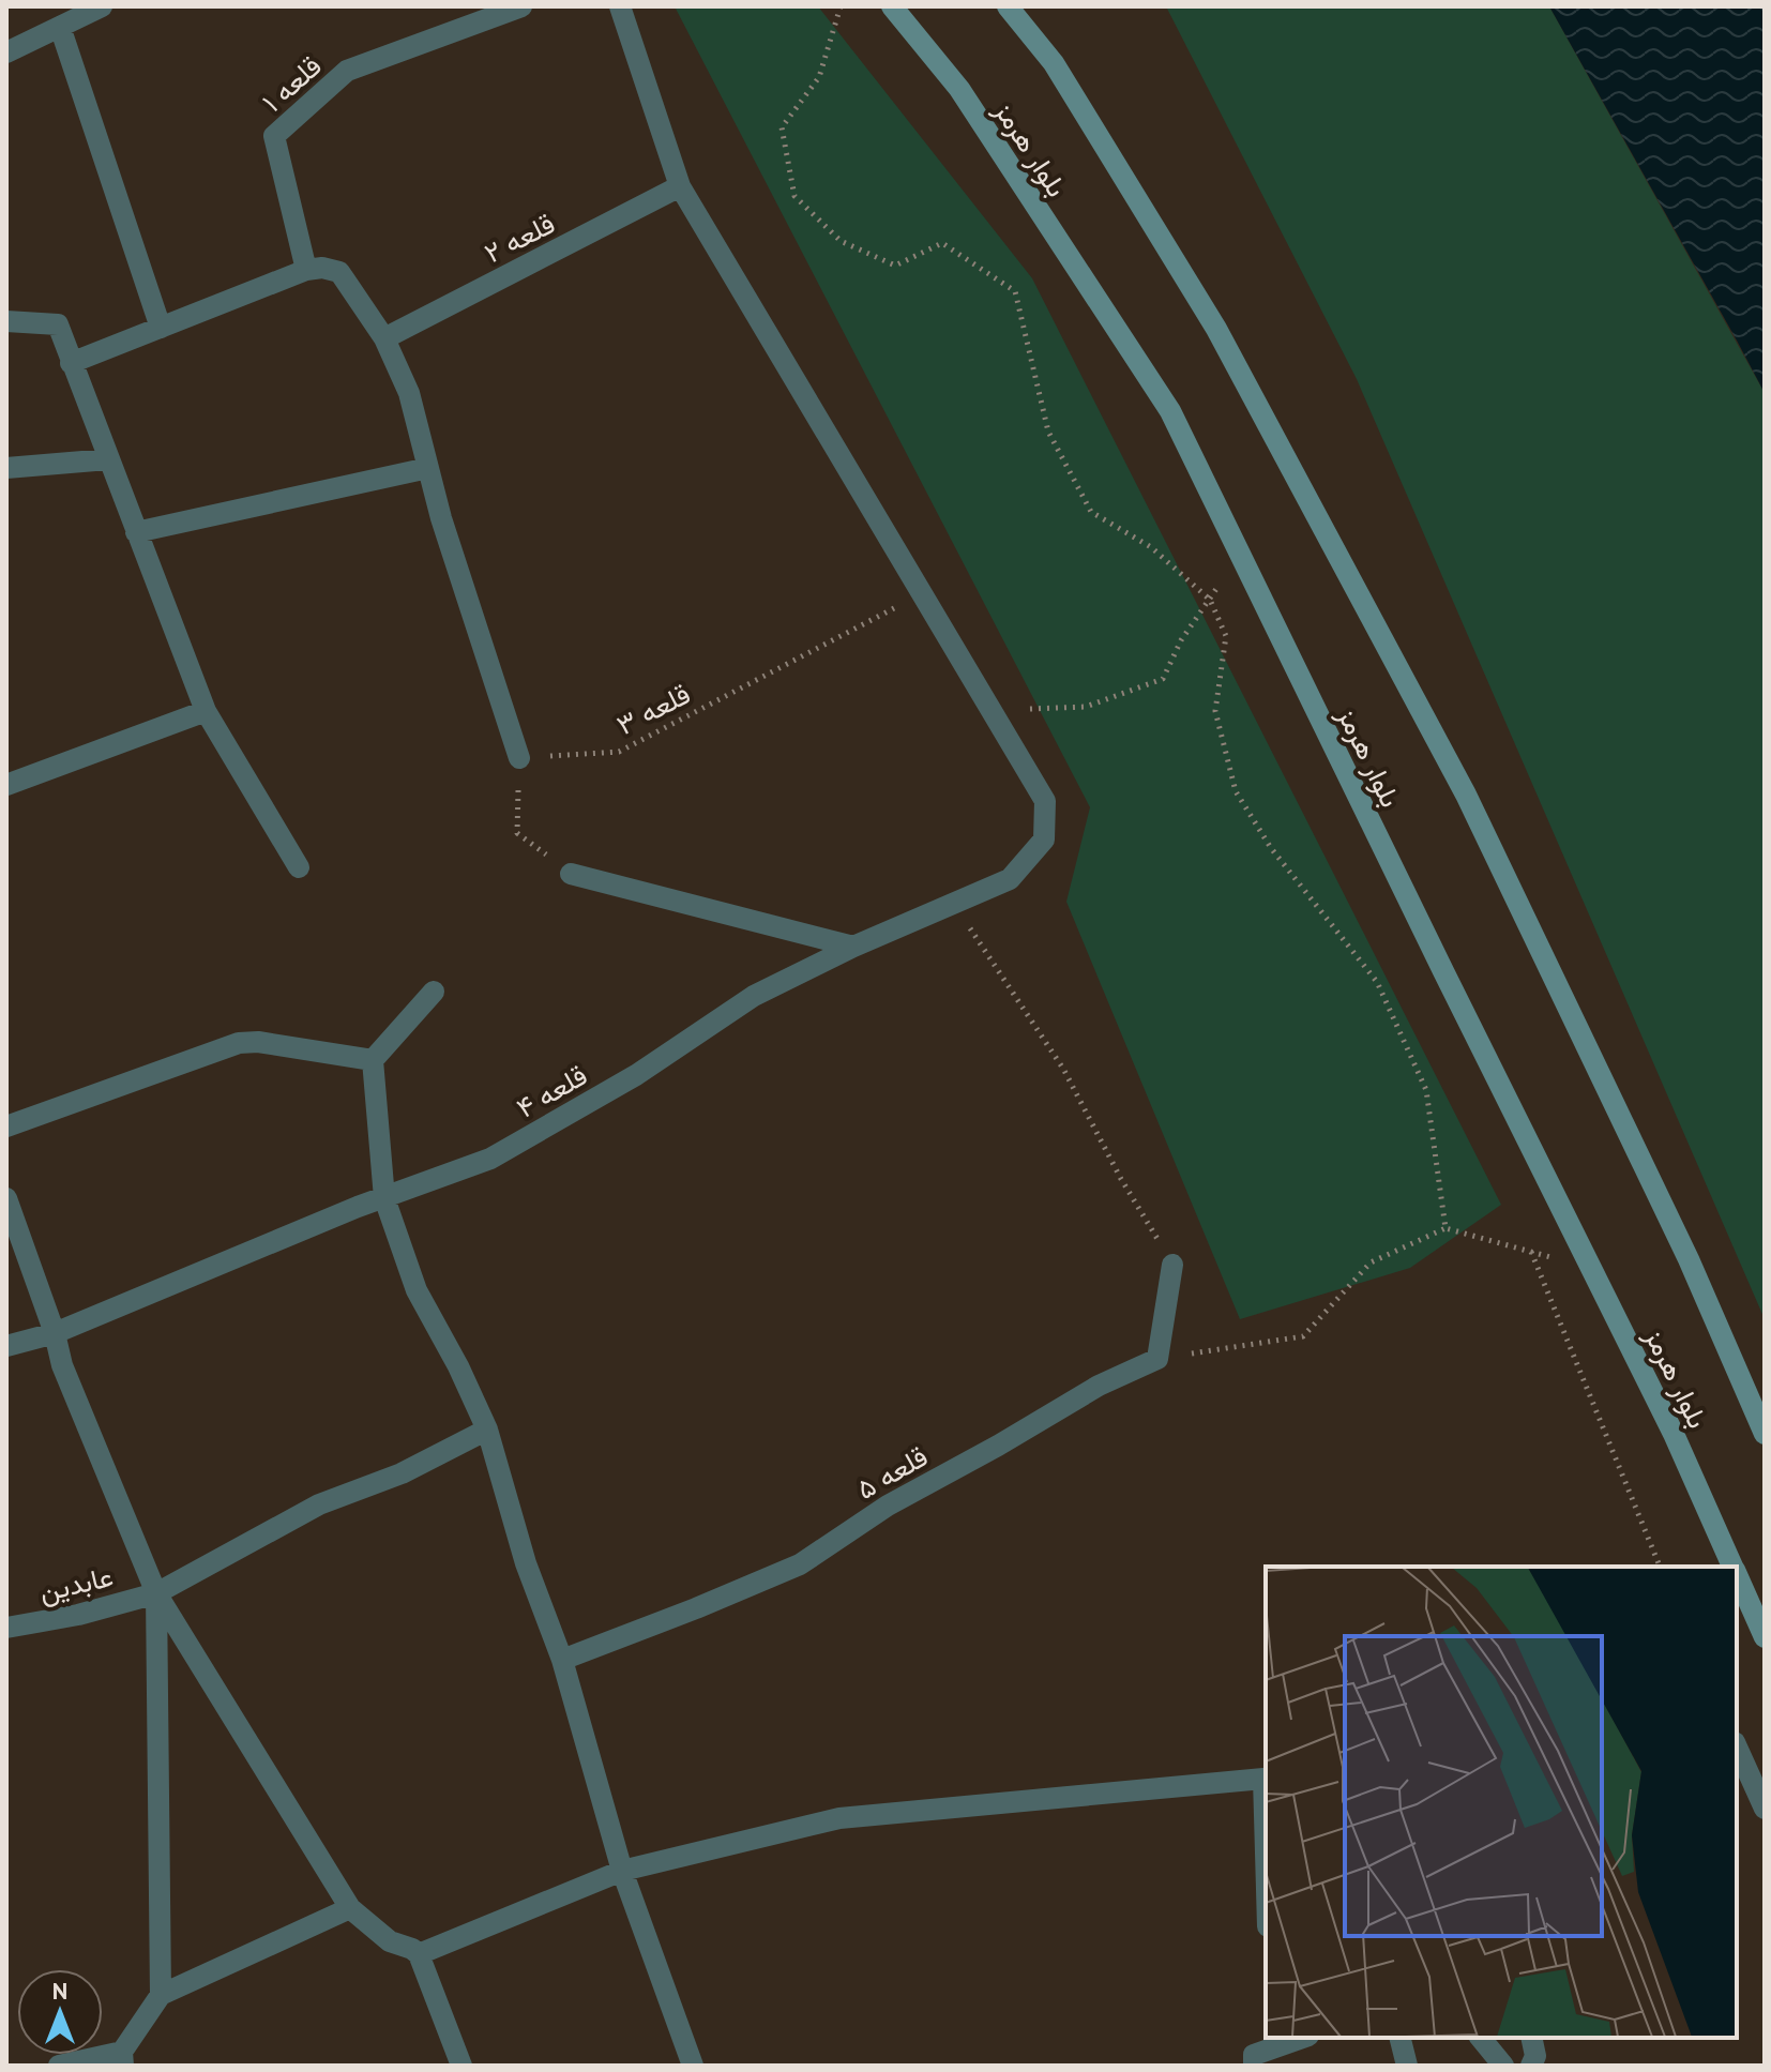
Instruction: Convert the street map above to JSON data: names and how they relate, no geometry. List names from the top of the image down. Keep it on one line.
{"streets":{"main road":["بلوار هرمز"],"street":["قلعه ۱","قلعه ۲","قلعه ۴","قلعه ۵","عابدین"],"path":["قلعه ۳"]},"north":"top"}
